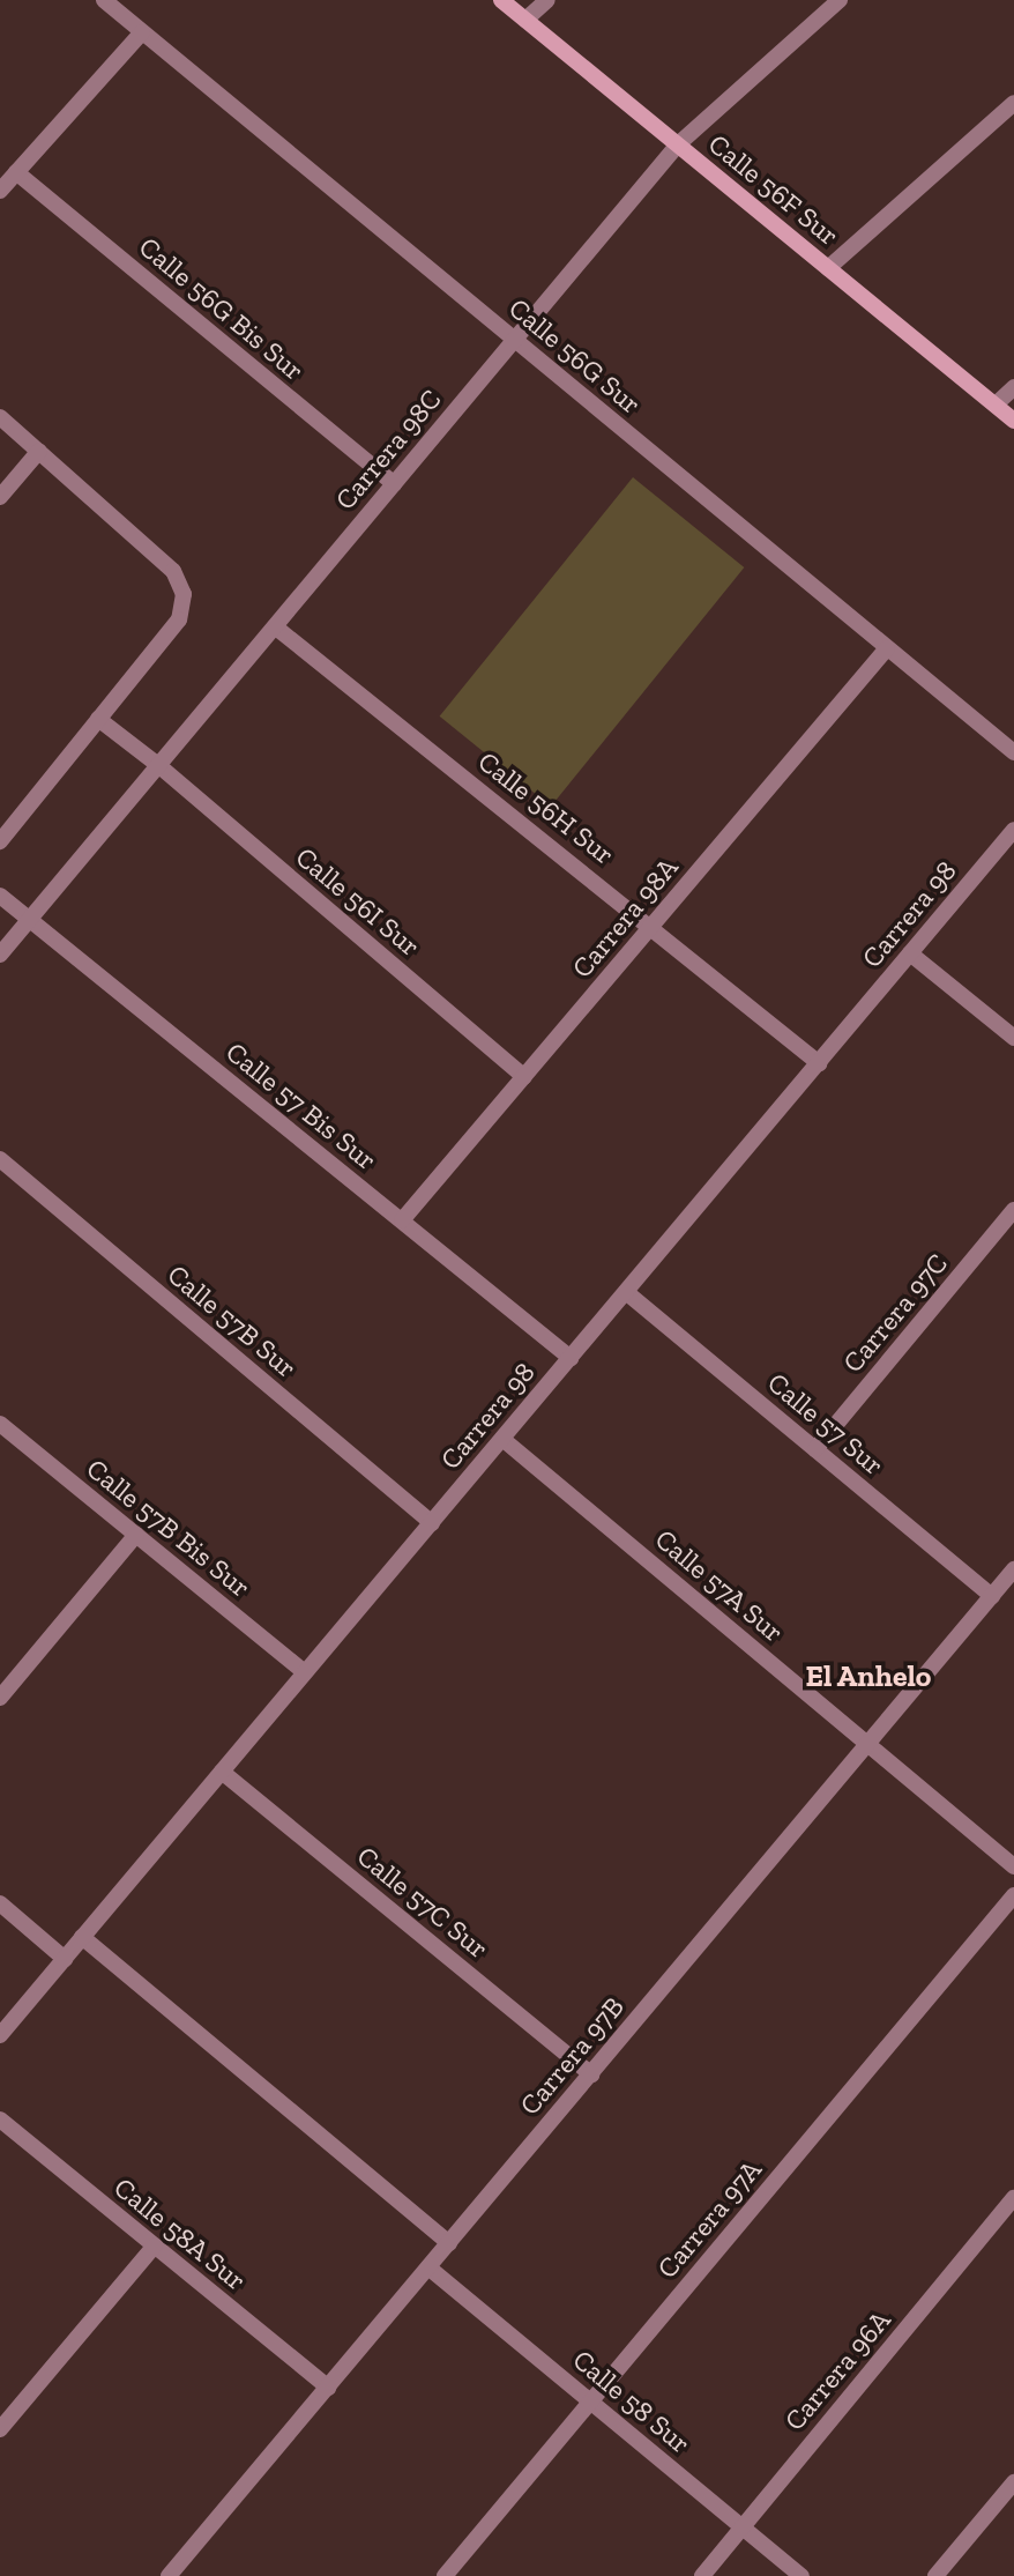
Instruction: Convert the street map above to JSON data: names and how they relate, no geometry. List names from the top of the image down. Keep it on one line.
{"streets":{"street":["Calle 56F Sur","Calle 56G Bis Sur","Calle 56G Sur","Carrera 98C","Calle 56H Sur","Calle 56I Sur","Carrera 98","Carrera 98A","Calle 57 Bis Sur","Carrera 97C","Calle 57B Sur","Calle 57 Sur","Calle 57B Bis Sur","Calle 57A Sur","Calle 57C Sur","Carrera 97B","Carrera 97A","Calle 58A Sur","Carrera 96A","Calle 58 Sur"]},"crossings":[["Calle 56F Sur","Carrera 98C"],["Calle 56G Bis Sur","Carrera 98C"],["Calle 56G Sur","Carrera 98C"],["Calle 56G Sur","Carrera 98A"],["Carrera 98C","Calle 56H Sur"],["Carrera 98C","Calle 56I Sur"],["Carrera 98C","Calle 57 Bis Sur"],["Calle 56H Sur","Carrera 98"],["Calle 56H Sur","Carrera 98A"],["Calle 56I Sur","Carrera 98A"],["Carrera 98","Calle 57 Bis Sur"],["Carrera 98","Calle 57B Sur"],["Carrera 98","Calle 57 Sur"],["Carrera 98","Calle 57B Bis Sur"],["Carrera 98","Calle 57A Sur"],["Carrera 98","Calle 57C Sur"],["Carrera 98A","Calle 57 Bis Sur"],["Carrera 97C","Calle 57 Sur"],["Calle 57 Sur","Carrera 97B"],["Calle 57A Sur","Carrera 97B"],["Calle 57C Sur","Carrera 97B"],["Carrera 97B","Calle 58A Sur"],["Carrera 97B","Calle 58 Sur"],["Carrera 97A","Calle 58 Sur"],["Carrera 96A","Calle 58 Sur"]],"districts":["El Anhelo"]}
